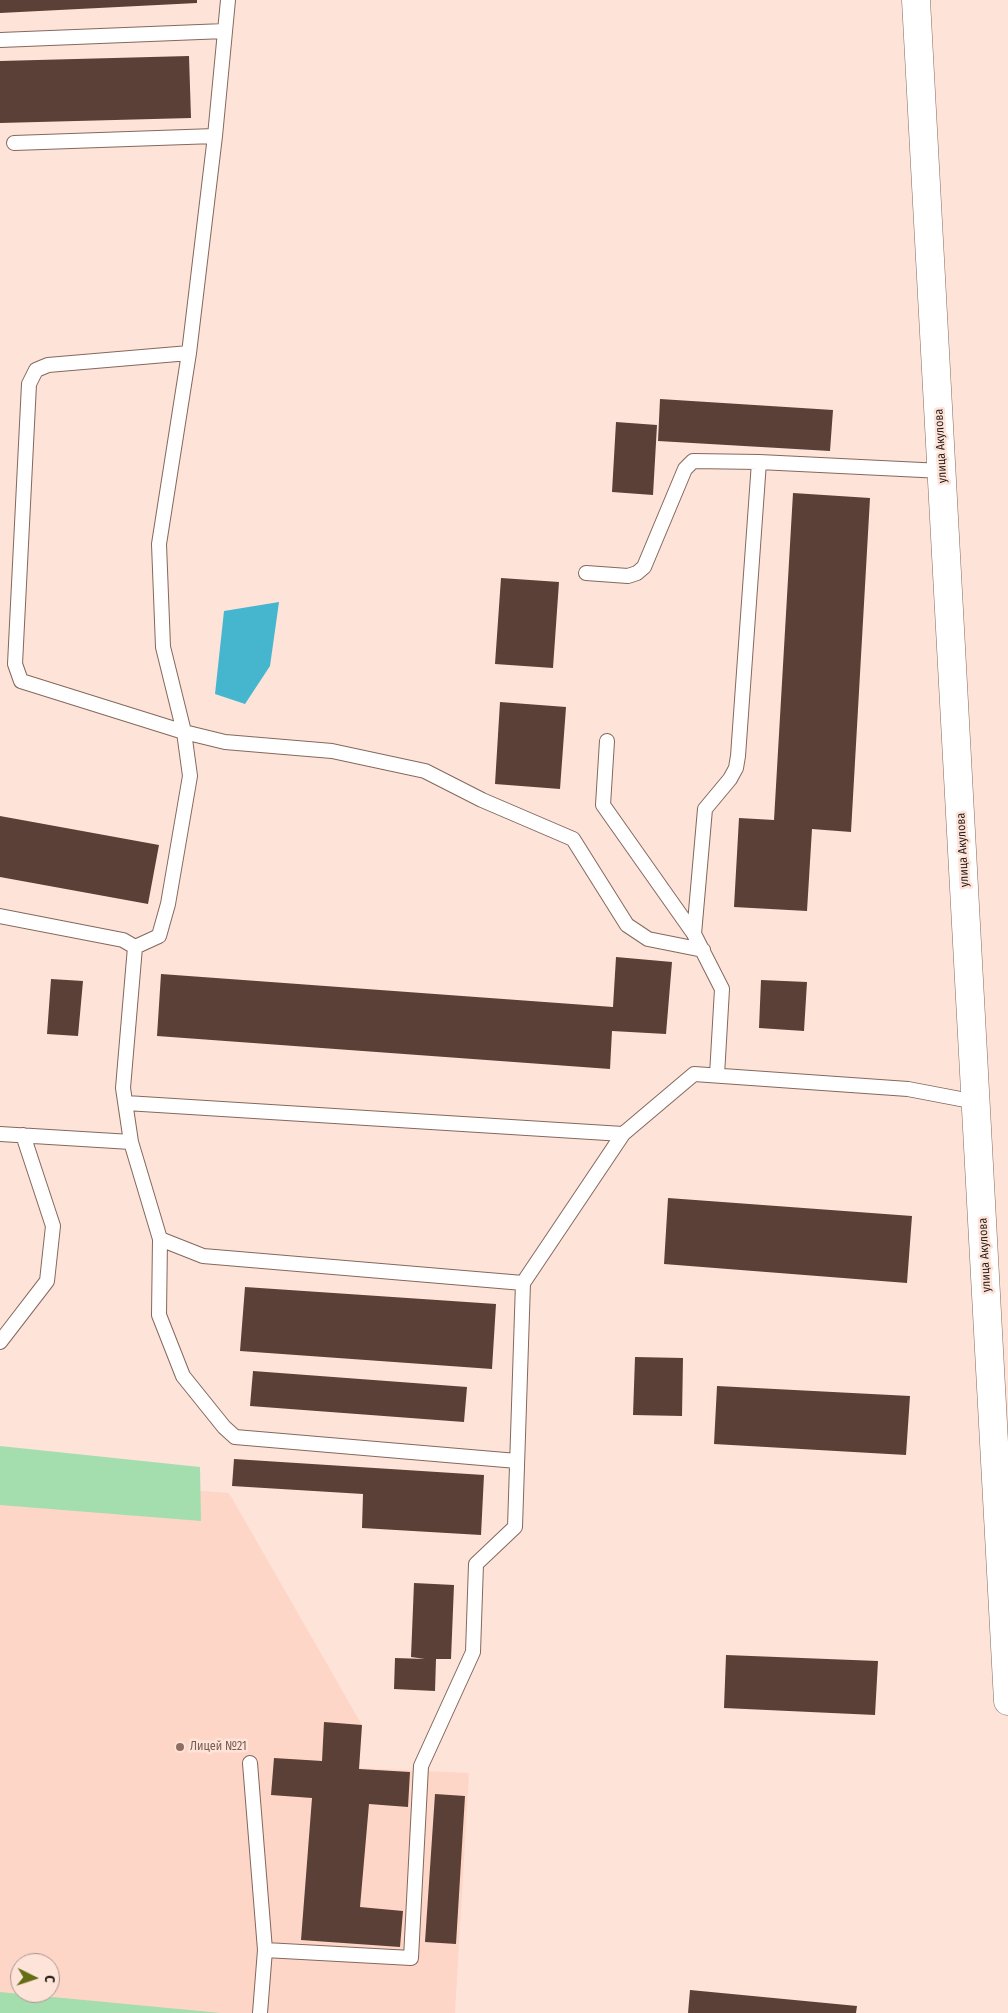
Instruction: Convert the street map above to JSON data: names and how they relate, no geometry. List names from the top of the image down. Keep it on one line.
{"streets":{"main road":["улица Акулова"]},"places":["Лицей №21"],"north":"right"}
